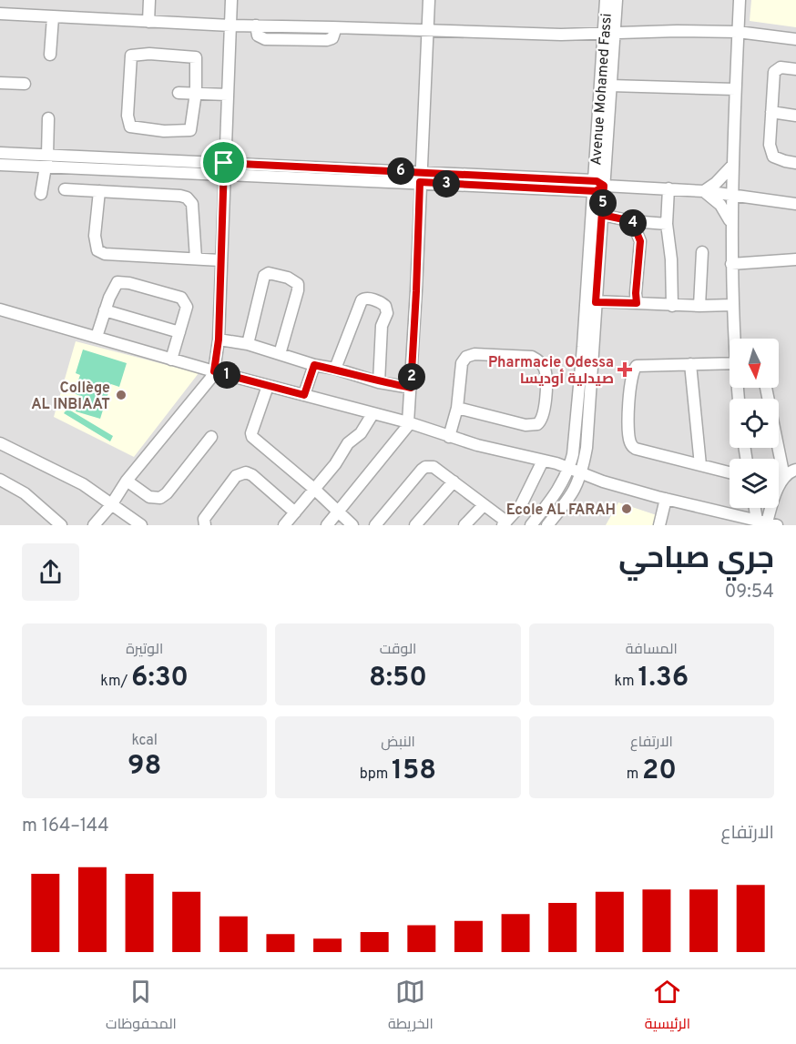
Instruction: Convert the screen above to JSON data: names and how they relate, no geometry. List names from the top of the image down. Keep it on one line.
{"streets":{"street":["Avenue Mohamed Fassi"]},"places":{"health":["Pharmacie Odessa صيدلية أوديسا"],"other":["Collège AL INBIAAT","Ecole AL FARAH"]},"north":"bottom","page":{"pins":["6","3","5","4","1","2"],"heading":["جري صباحي","09:54"],"stats":[["المسافة","1.36 km"],["الوقت","8:50"],["الوتيرة","6:30 /km"],["الارتفاع","20 m"],["النبض","158 bpm"],["kcal","98"]],"chart":["الارتفاع","144–164 m"],"tabs":["الرئيسية","الخريطة","المحفوظات"]}}
